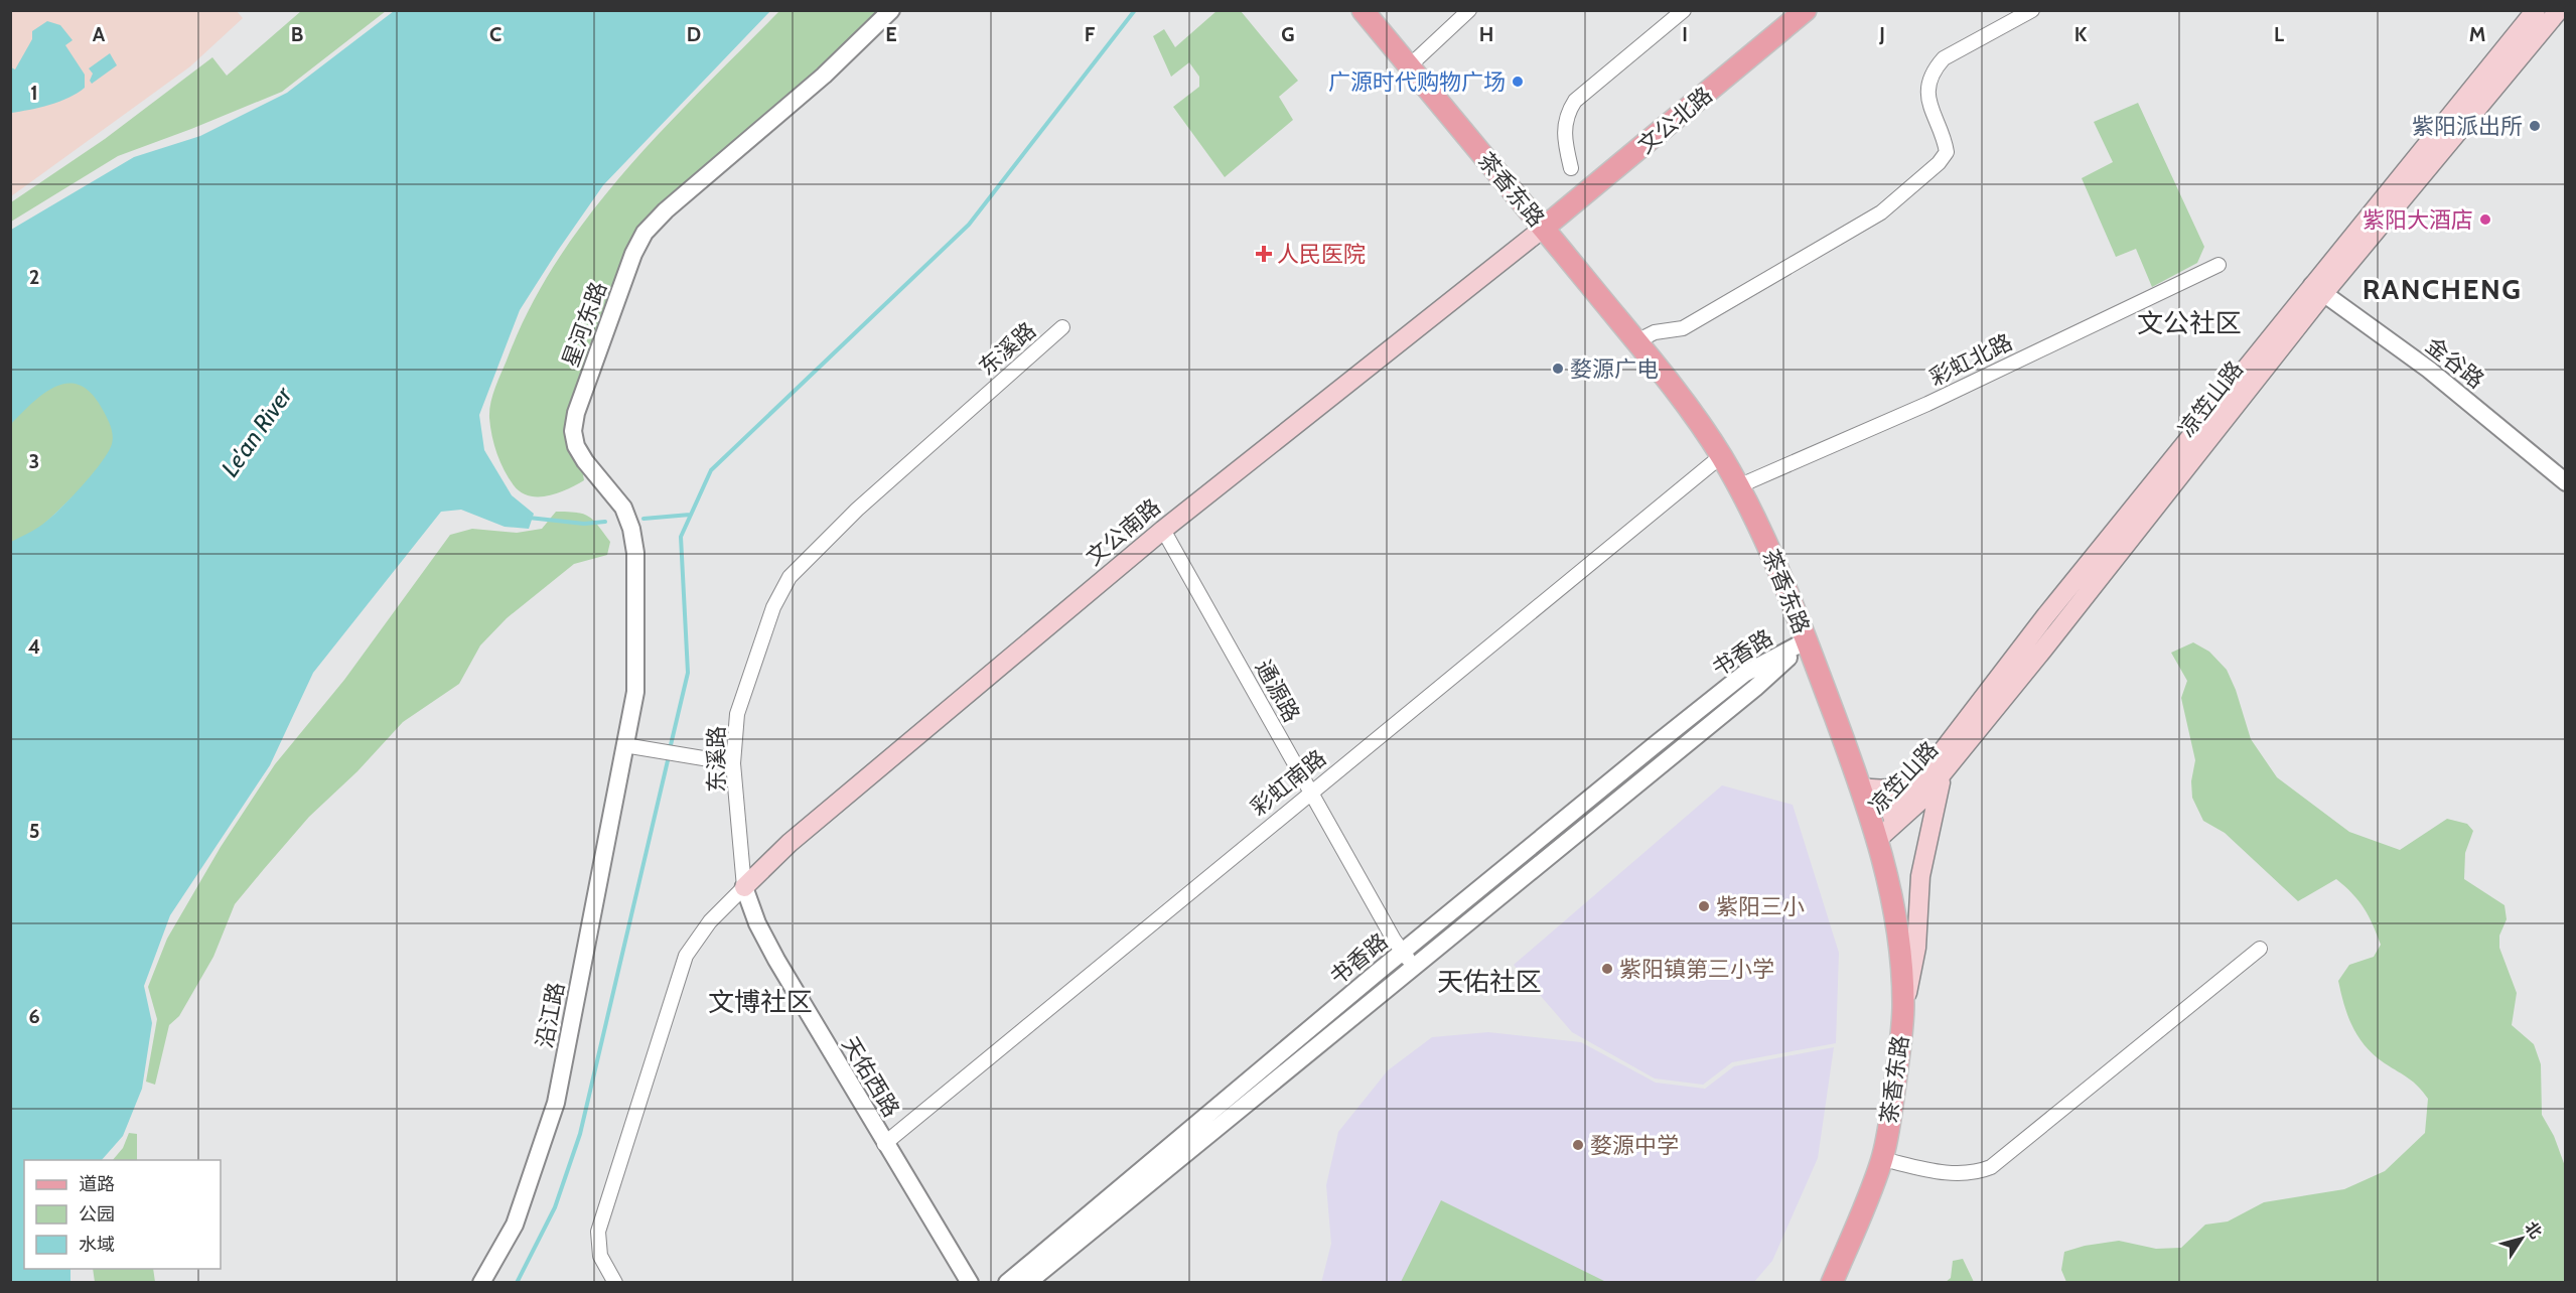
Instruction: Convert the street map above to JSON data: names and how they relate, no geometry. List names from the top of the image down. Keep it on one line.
{"streets":{"main road":["文公北路","茶香东路","凉笠山路","文公南路"],"street":["星河东路","东溪路","彩虹北路","金谷路","书香路","通源路","彩虹南路","沿江路","天佑西路"]},"crossings":[["文公北路","茶香东路"],["文公北路","文公南路"],["茶香东路","彩虹北路"],["茶香东路","凉笠山路"],["茶香东路","文公南路"],["茶香东路","书香路"],["茶香东路","彩虹南路"],["星河东路","沿江路"],["东溪路","文公南路"],["东溪路","天佑西路"],["金谷路","凉笠山路"],["文公南路","通源路"],["文公南路","天佑西路"],["书香路","通源路"],["通源路","彩虹南路"],["彩虹南路","天佑西路"]],"districts":["RANCHENG","文公社区","天佑社区","文博社区"],"water":["Le'an River"],"places":{"other":["广源时代购物广场","紫阳派出所","紫阳大酒店","婺源广电","紫阳三小","紫阳镇第三小学","婺源中学"],"health":["人民医院"]},"legend":["道路","公园","水域"],"north":"top right","grid":{"columns":["A","B","C","D","E","F","G","H","I","J","K","L","M"],"rows":["1","2","3","4","5","6"]}}
